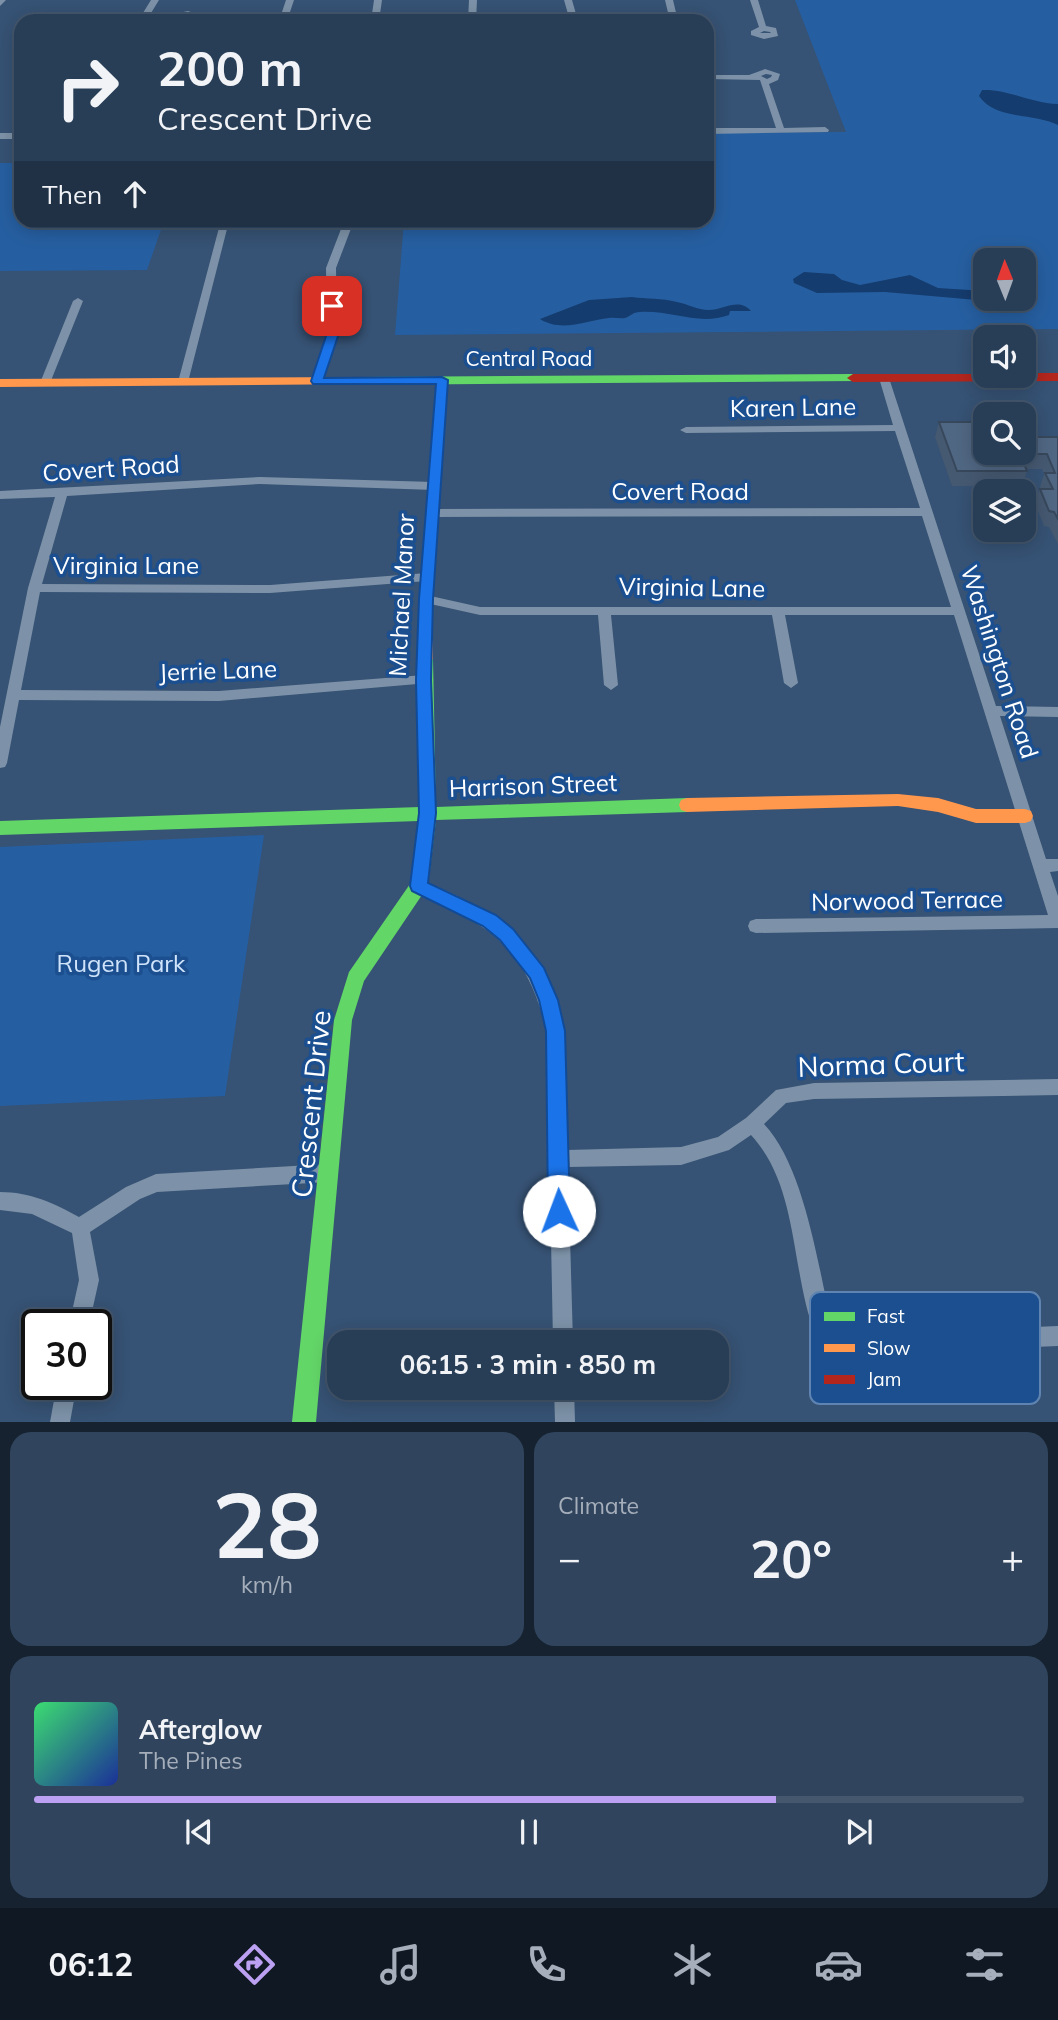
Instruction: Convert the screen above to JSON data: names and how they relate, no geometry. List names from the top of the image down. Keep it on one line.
{"streets":{"street":["Central Road","Karen Lane","Covert Road","Virginia Lane","Michael Manor","Washington Road","Jerrie Lane","Harrison Street","Norwood Terrace","Norma Court","Crescent Drive"]},"crossings":[["Central Road","Michael Manor"],["Central Road","Washington Road"],["Karen Lane","Washington Road"],["Covert Road","Michael Manor"],["Covert Road","Washington Road"],["Virginia Lane","Michael Manor"],["Virginia Lane","Washington Road"],["Michael Manor","Jerrie Lane"],["Michael Manor","Harrison Street"],["Michael Manor","Crescent Drive"],["Washington Road","Harrison Street"],["Washington Road","Norwood Terrace"],["Harrison Street","Crescent Drive"]],"parks":["Rugen Park"],"legend":["Fast","Slow","Jam"],"north":"top","page":{"turn":["200 m","Crescent Drive"],"then":"Then","limit":"30","trip":"06:15 · 3 min · 850 m","tile":[["28","km/h"],"Climate"],"heat":["−","20°","+"],"song":["Afterglow","The Pines"],"tabs":"06:12"}}
